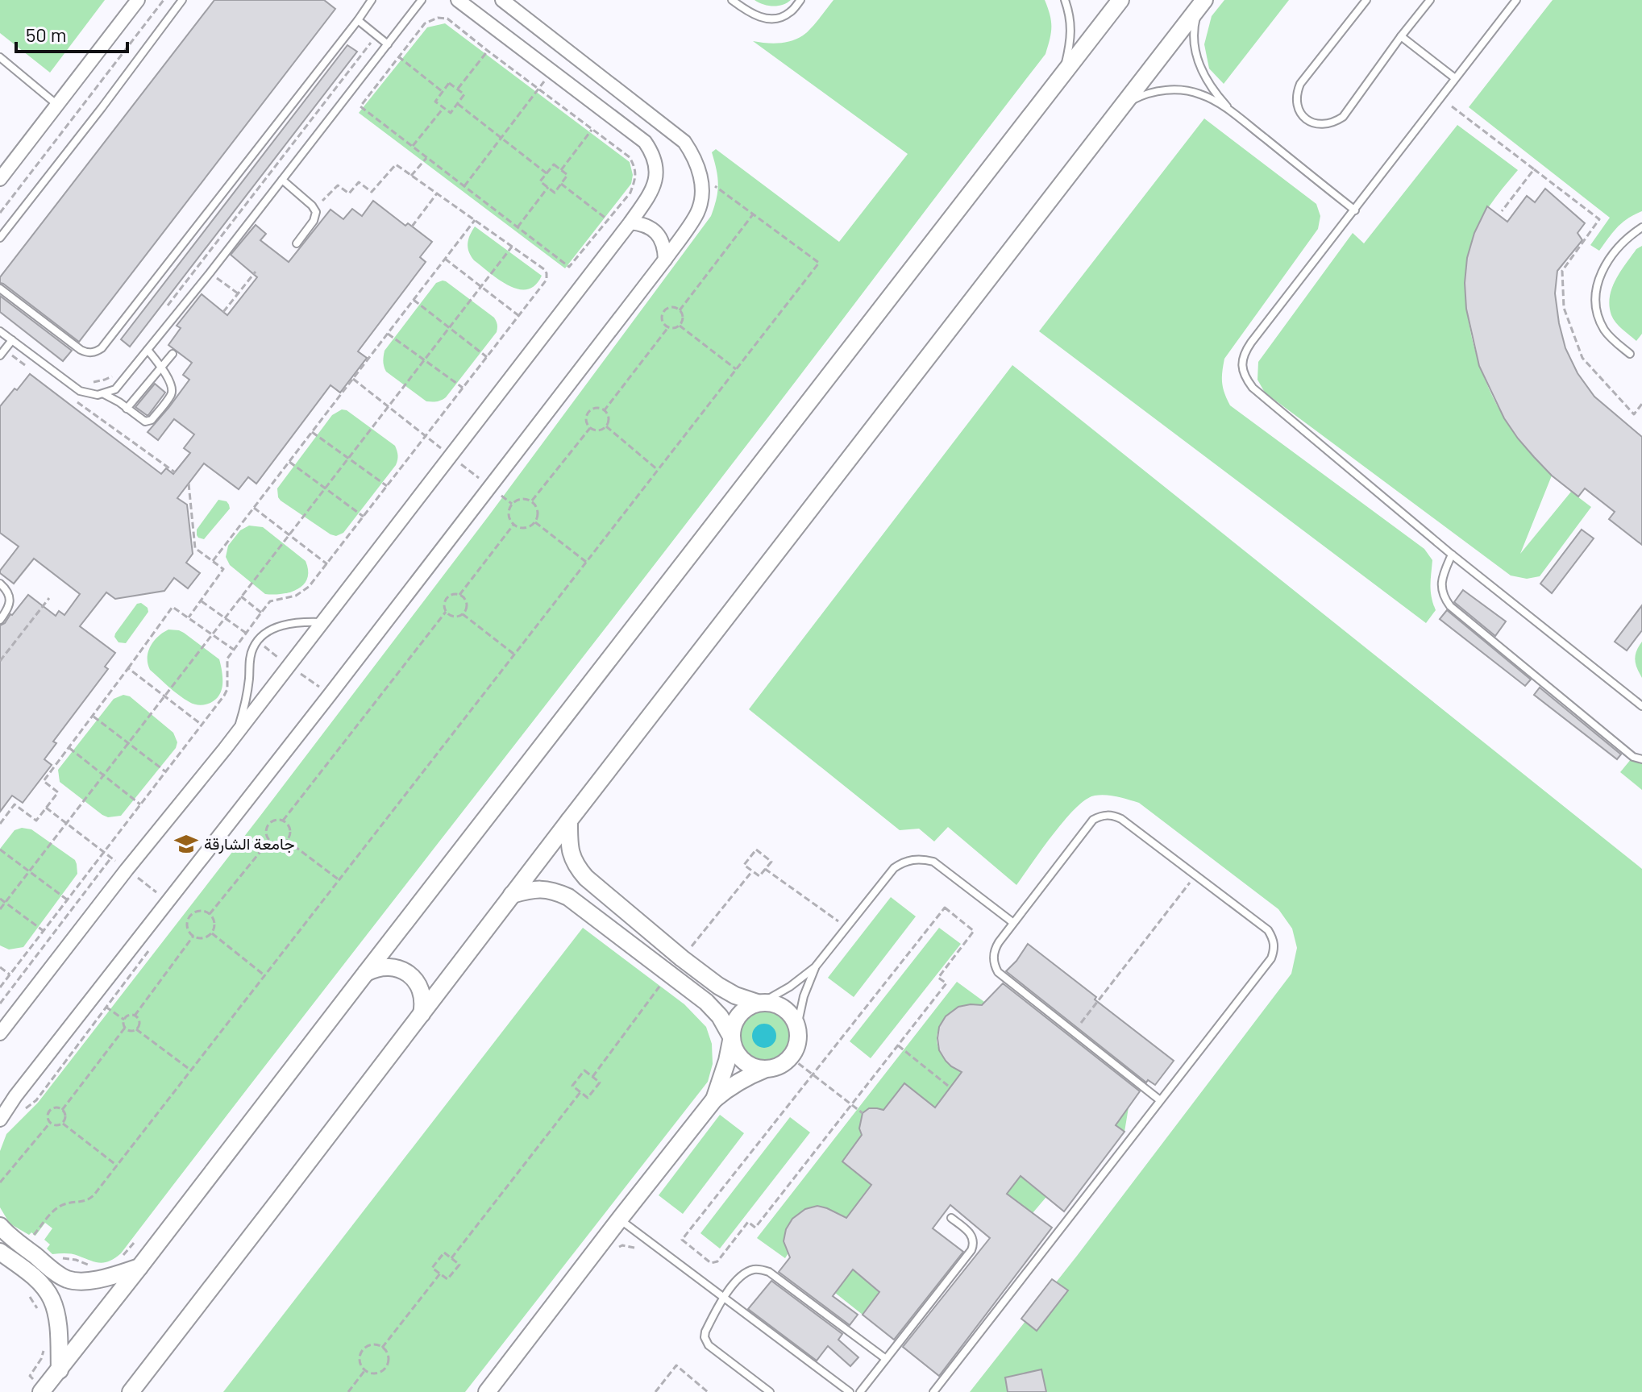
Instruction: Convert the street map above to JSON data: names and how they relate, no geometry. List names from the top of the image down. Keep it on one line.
{"places":{"school or university":["جامعة الشارقة"]},"scale_bar":"50 m"}
